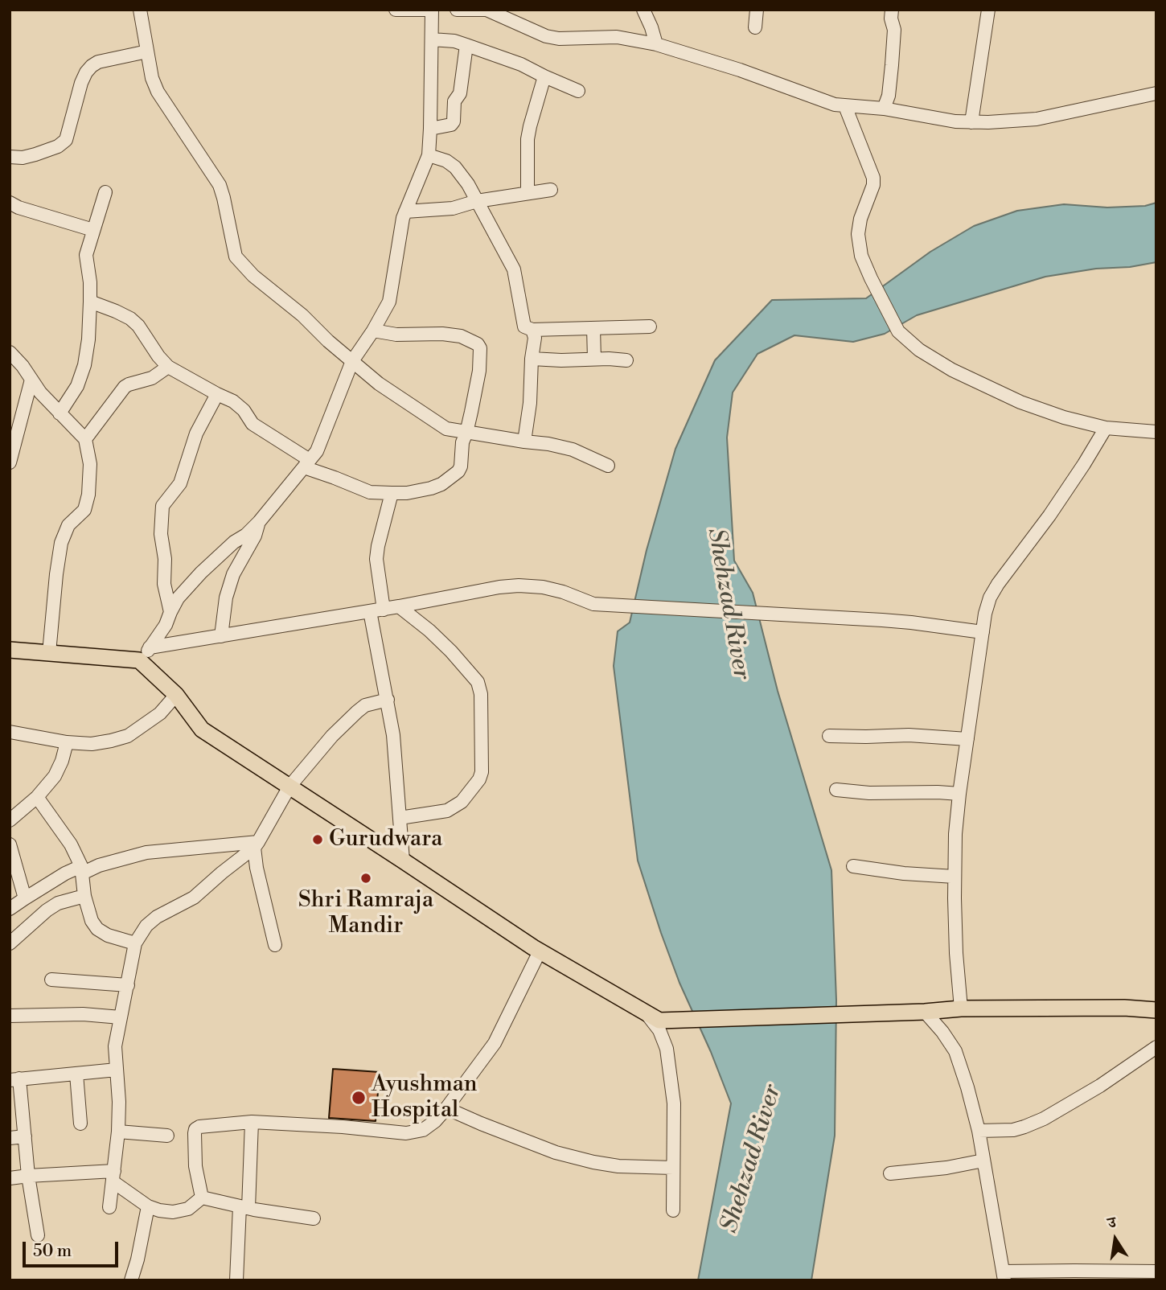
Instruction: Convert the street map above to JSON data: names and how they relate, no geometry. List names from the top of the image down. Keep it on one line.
{"water":["Shehzad River"],"places":["Gurudwara","Shri Ramraja Mandir","Ayushman Hospital"],"scale_bar":"50 m","north":"top"}
